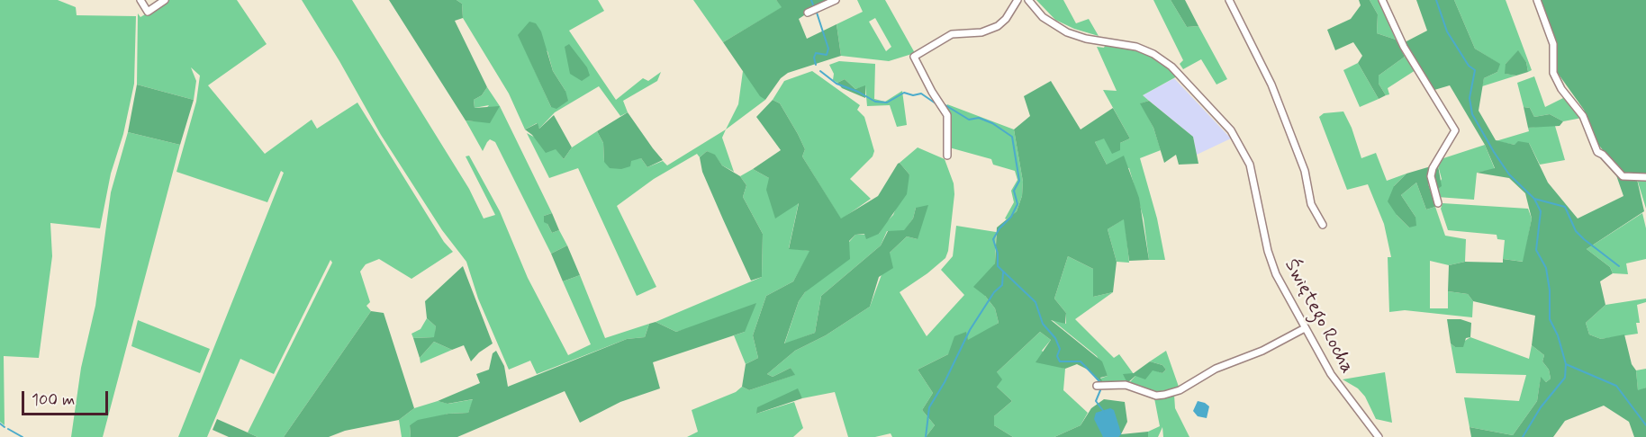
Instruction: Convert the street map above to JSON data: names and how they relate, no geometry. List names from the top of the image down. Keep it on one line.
{"streets":{"street":["Świętego Rocha"]},"scale_bar":"100 m"}
